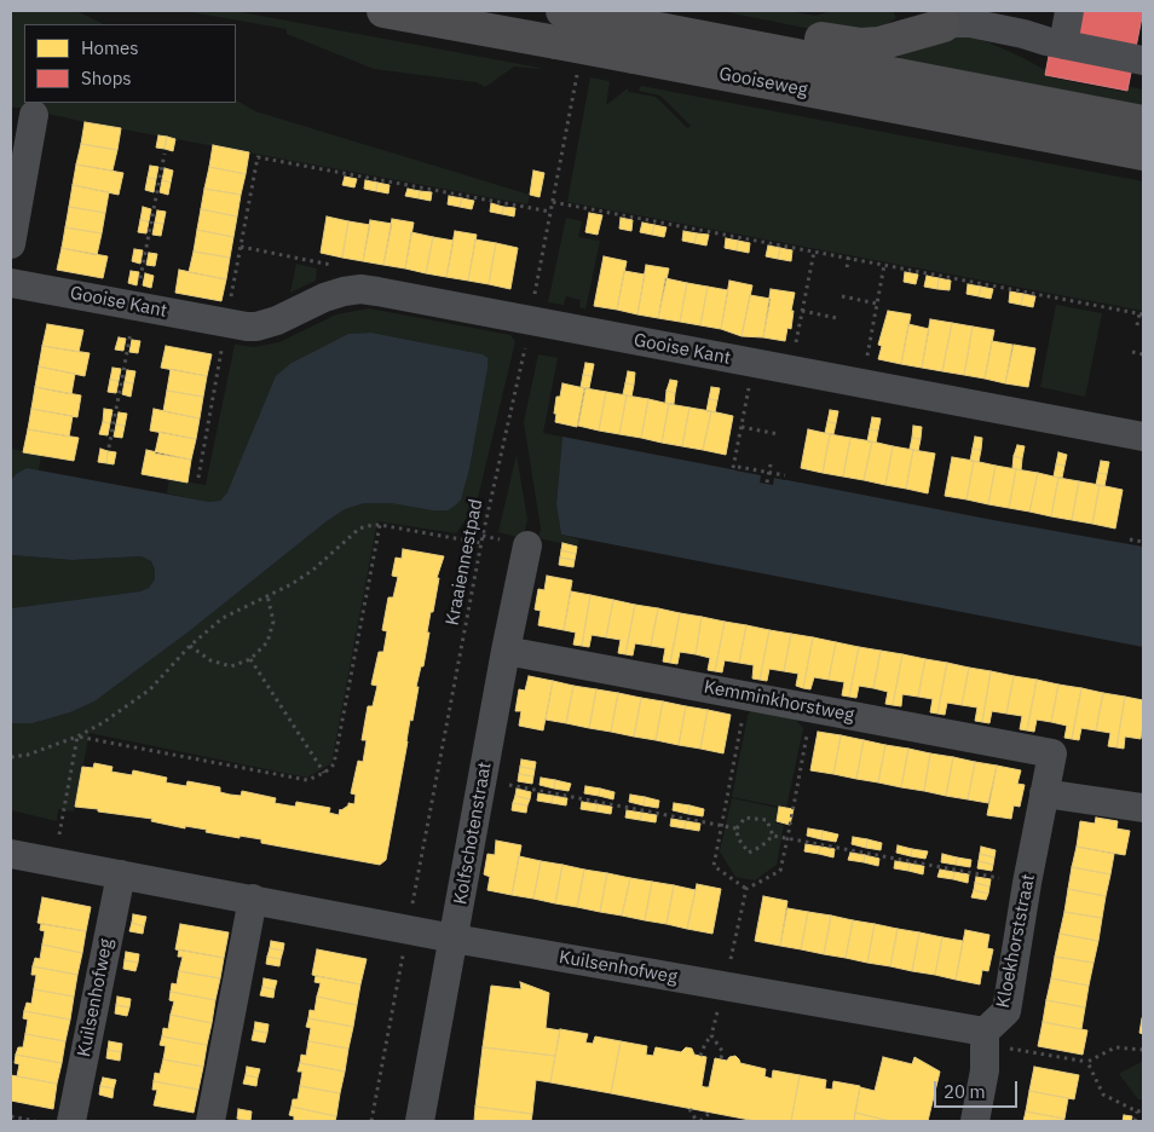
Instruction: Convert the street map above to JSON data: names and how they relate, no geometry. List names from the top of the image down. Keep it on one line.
{"streets":{"highway":["Gooiseweg"],"street":["Gooise Kant","Kemminkhorstweg","Kolfschotenstraat","Kloekhorststraat","Kuilsenhofweg"],"path":["Kraaiennestpad"]},"crossings":[["Gooise Kant","Kraaiennestpad"],["Kraaiennestpad","Kuilsenhofweg"],["Kemminkhorstweg","Kolfschotenstraat"],["Kemminkhorstweg","Kloekhorststraat"],["Kolfschotenstraat","Kuilsenhofweg"],["Kloekhorststraat","Kuilsenhofweg"]],"legend":["Homes","Shops"],"scale_bar":"20 m"}
